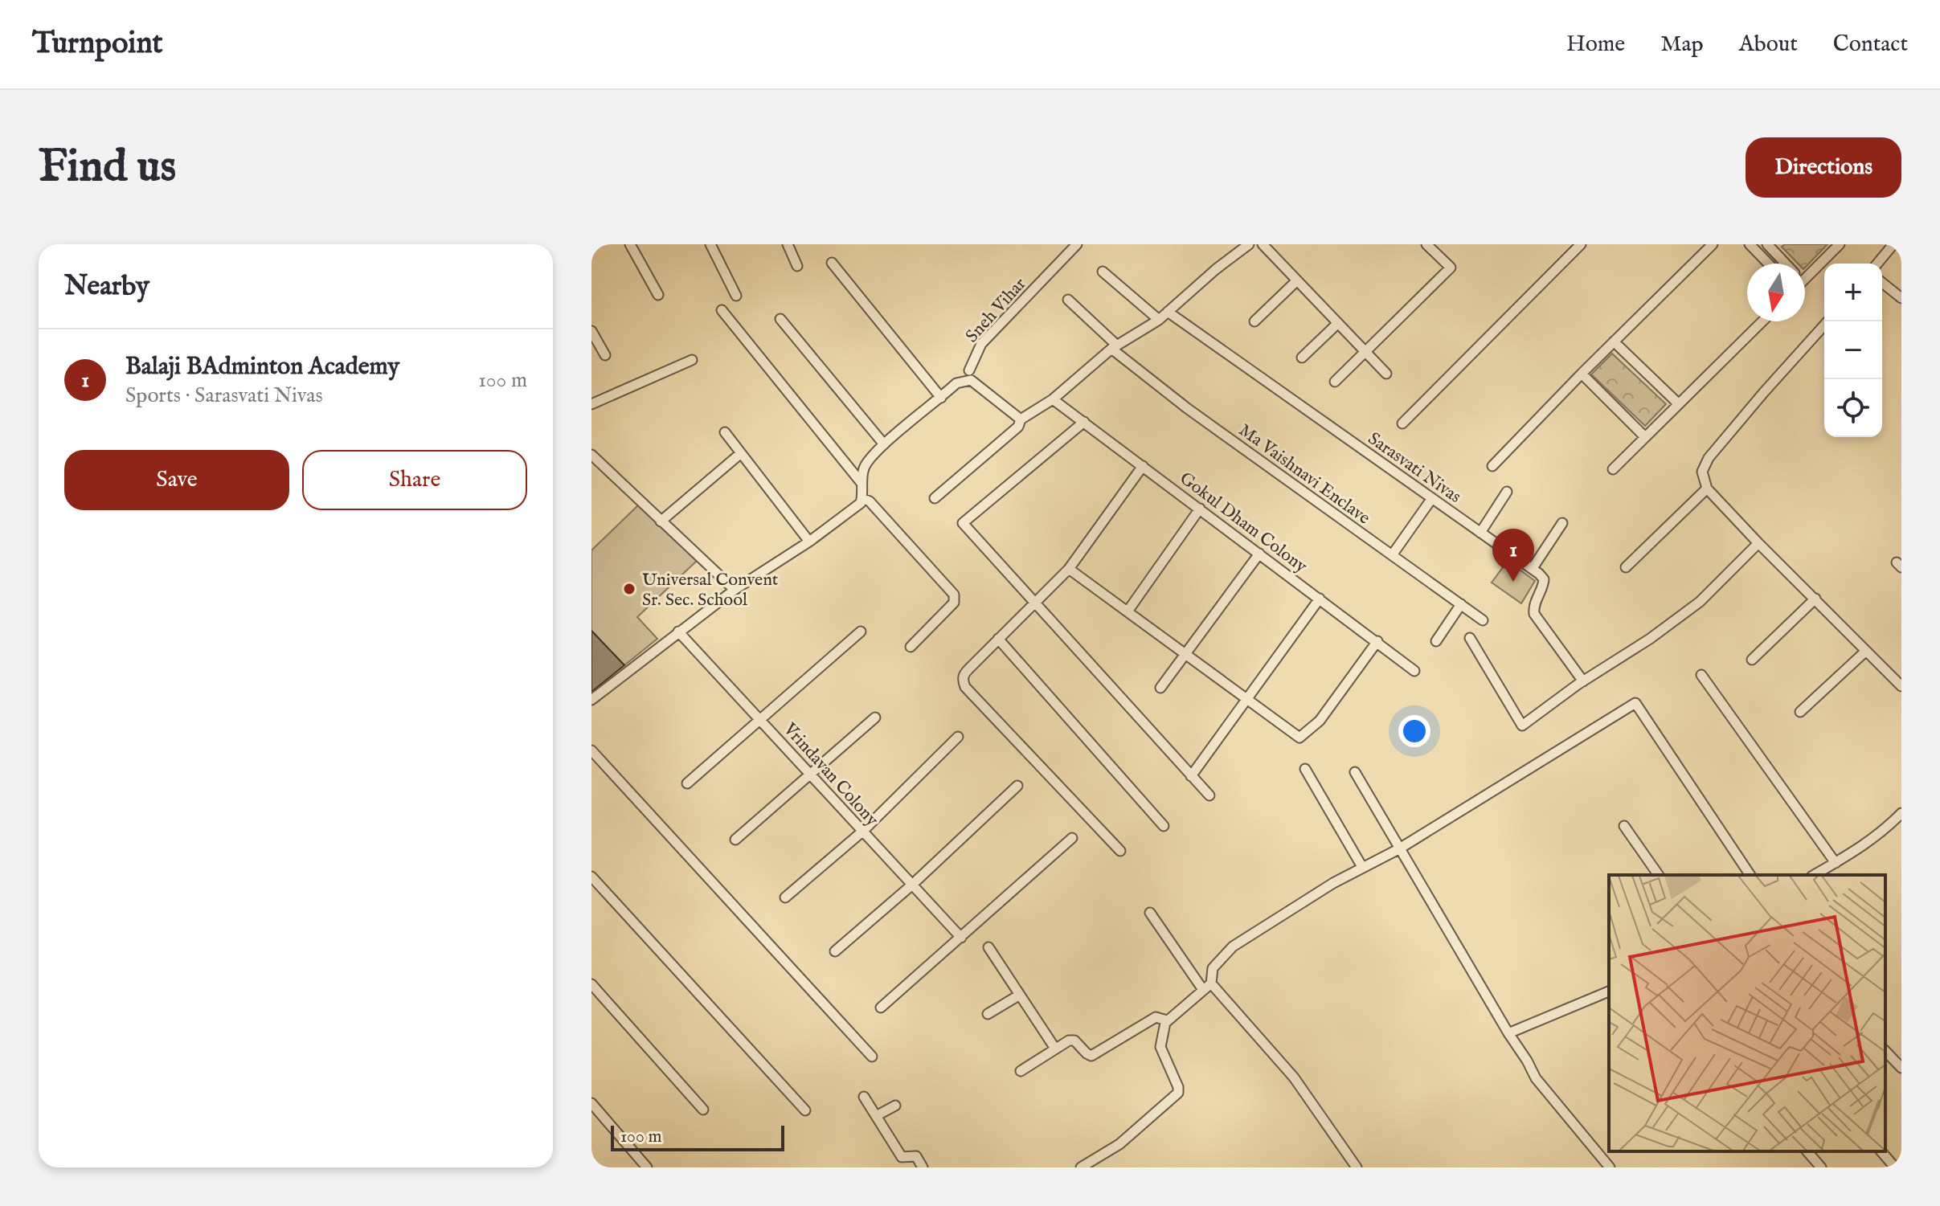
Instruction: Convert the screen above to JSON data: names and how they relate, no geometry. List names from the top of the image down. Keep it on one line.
{"streets":{"street":["Sneh Vihar","Sarasvati Nivas","Ma Vaishnavi Enclave","Gokul Dham Colony","Vrindavan Colony"]},"places":["Universal Convent Sr. Sec. School"],"scale_bar":"100 m","north":"bottom","page":{"header":"Turnpoint","nav":["Home","Map","About","Contact"],"buttons":["Directions",["Save","Share"]],"title":"Find us","heading":"Nearby","map_buttons":["+","−"],"list":[{"mark":"1","name":"Balaji BAdminton Academy","note":"Sports · Sarasvati Nivas","value":"100 m"}],"pins":"1","scale":"100 m"}}
